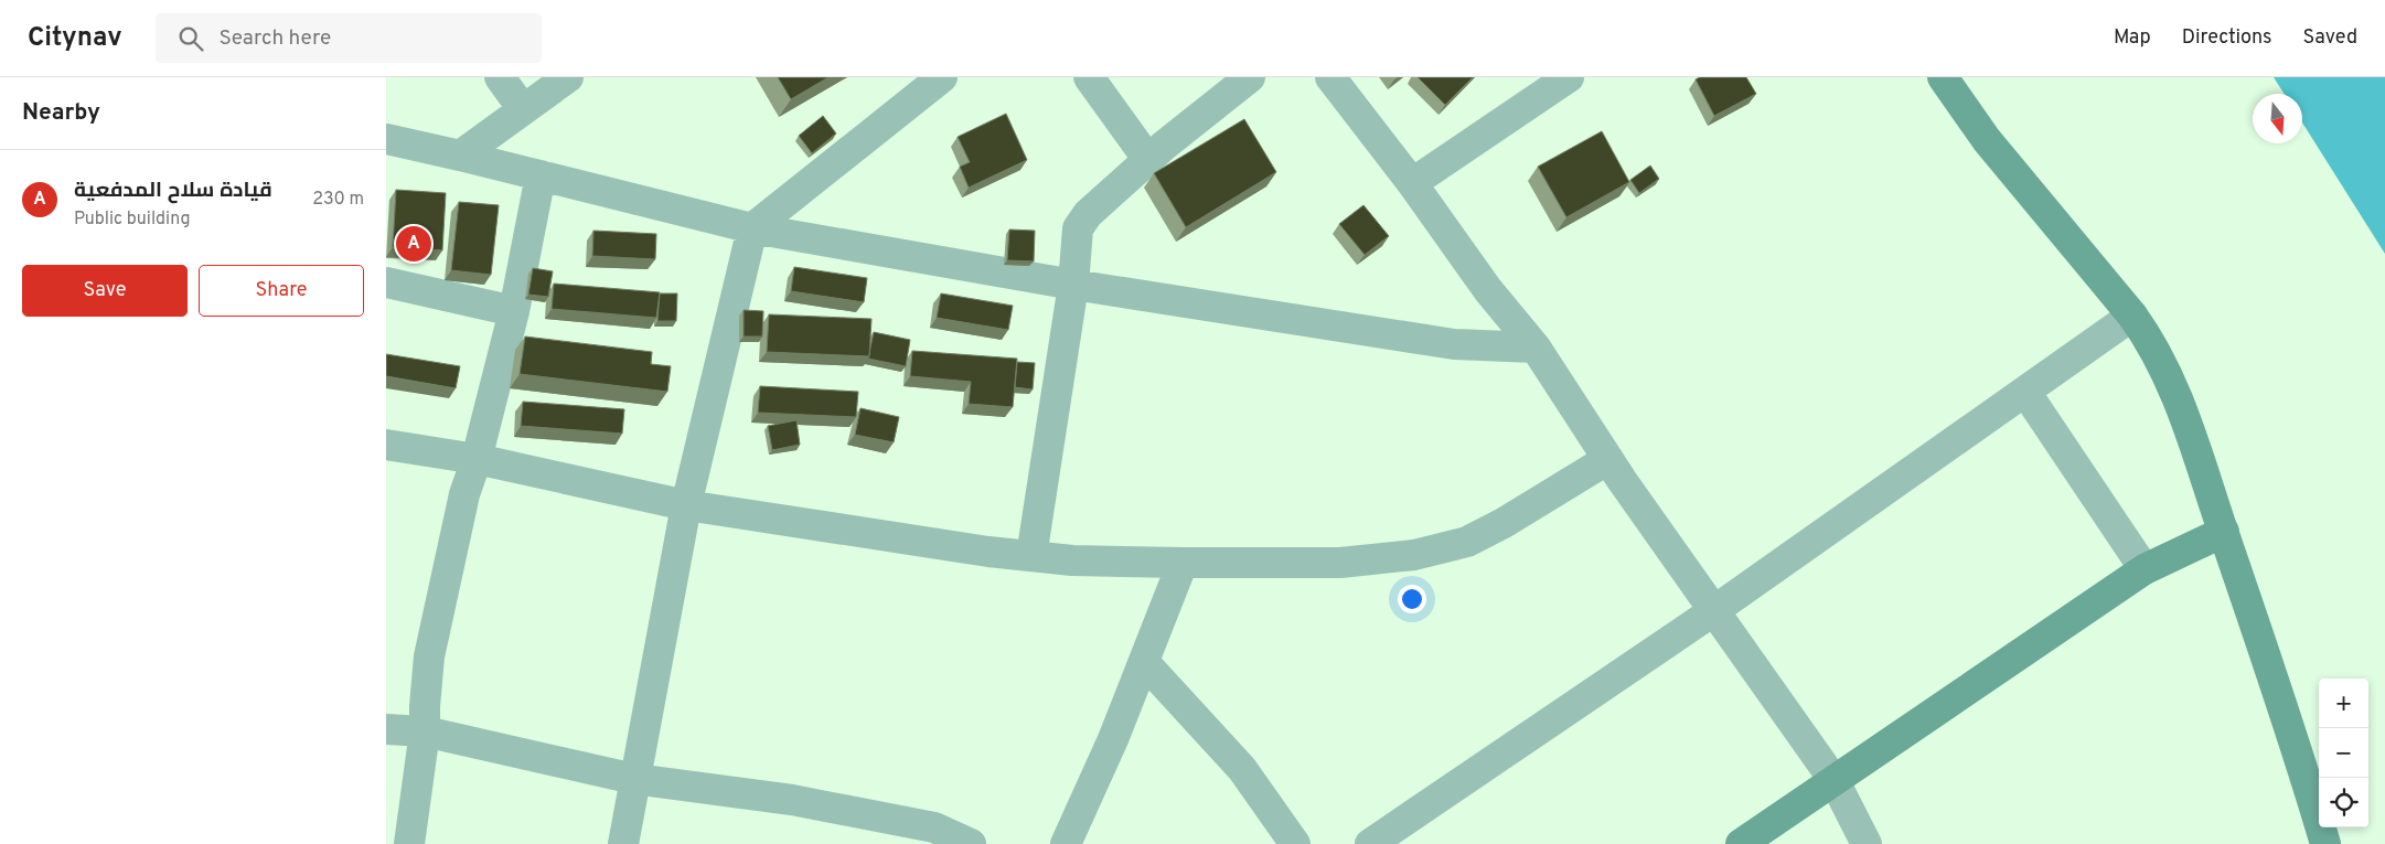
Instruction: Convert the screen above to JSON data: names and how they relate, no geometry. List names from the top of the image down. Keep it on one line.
{"north":"bottom","page":{"header":"Citynav","search":"Search here","nav":["Map","Directions","Saved"],"heading":"Nearby","list":[{"mark":"A","name":"قيادة سلاح المدفعية","note":"Public building","value":"230 m"}],"pins":"A","buttons":["Save","Share"],"map_buttons":["+","−"]}}
